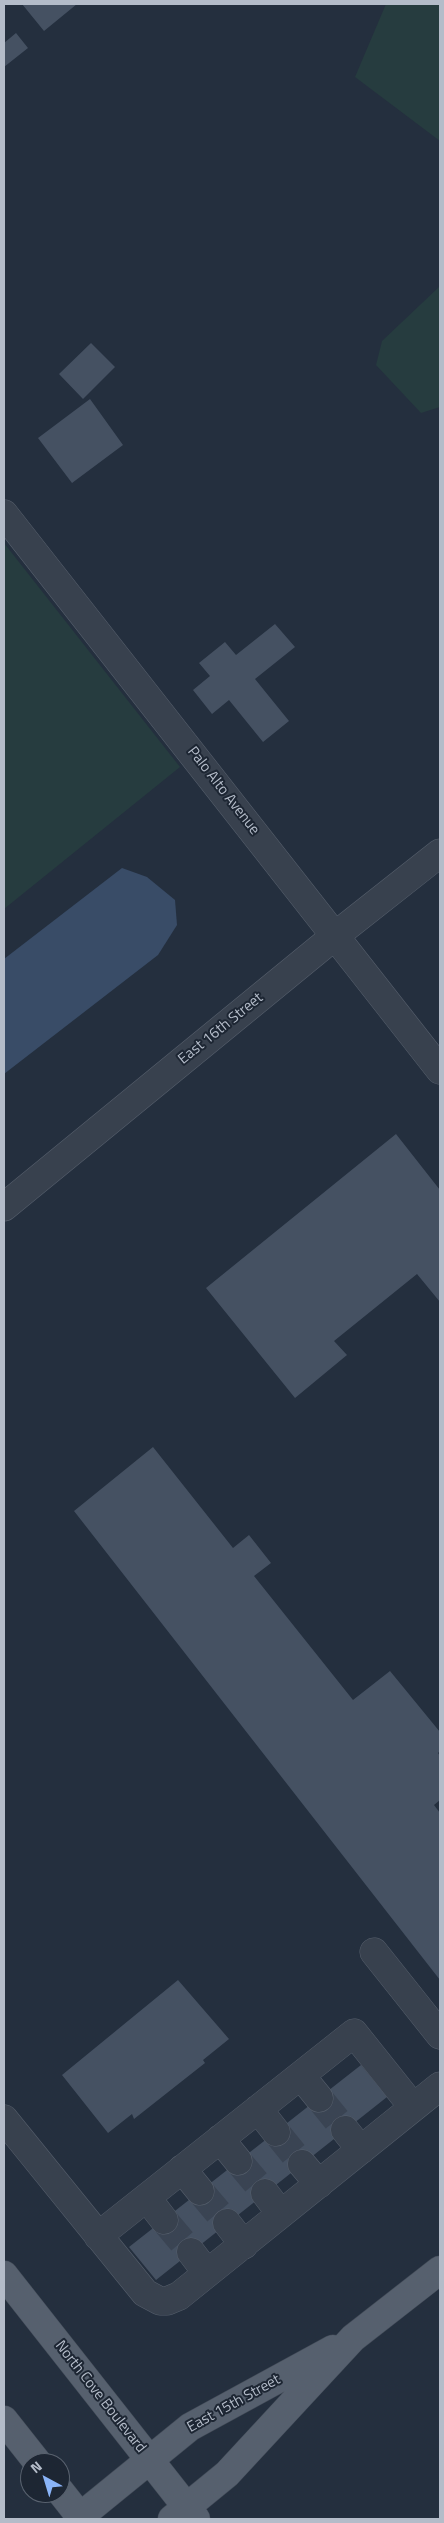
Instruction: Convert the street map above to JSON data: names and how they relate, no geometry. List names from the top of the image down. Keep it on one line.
{"streets":{"main road":["North Cove Boulevard","East 15th Street"],"street":["Palo Alto Avenue","East 16th Street"]},"crossings":[["Palo Alto Avenue","East 16th Street"],["North Cove Boulevard","East 15th Street"]],"north":"top left"}
